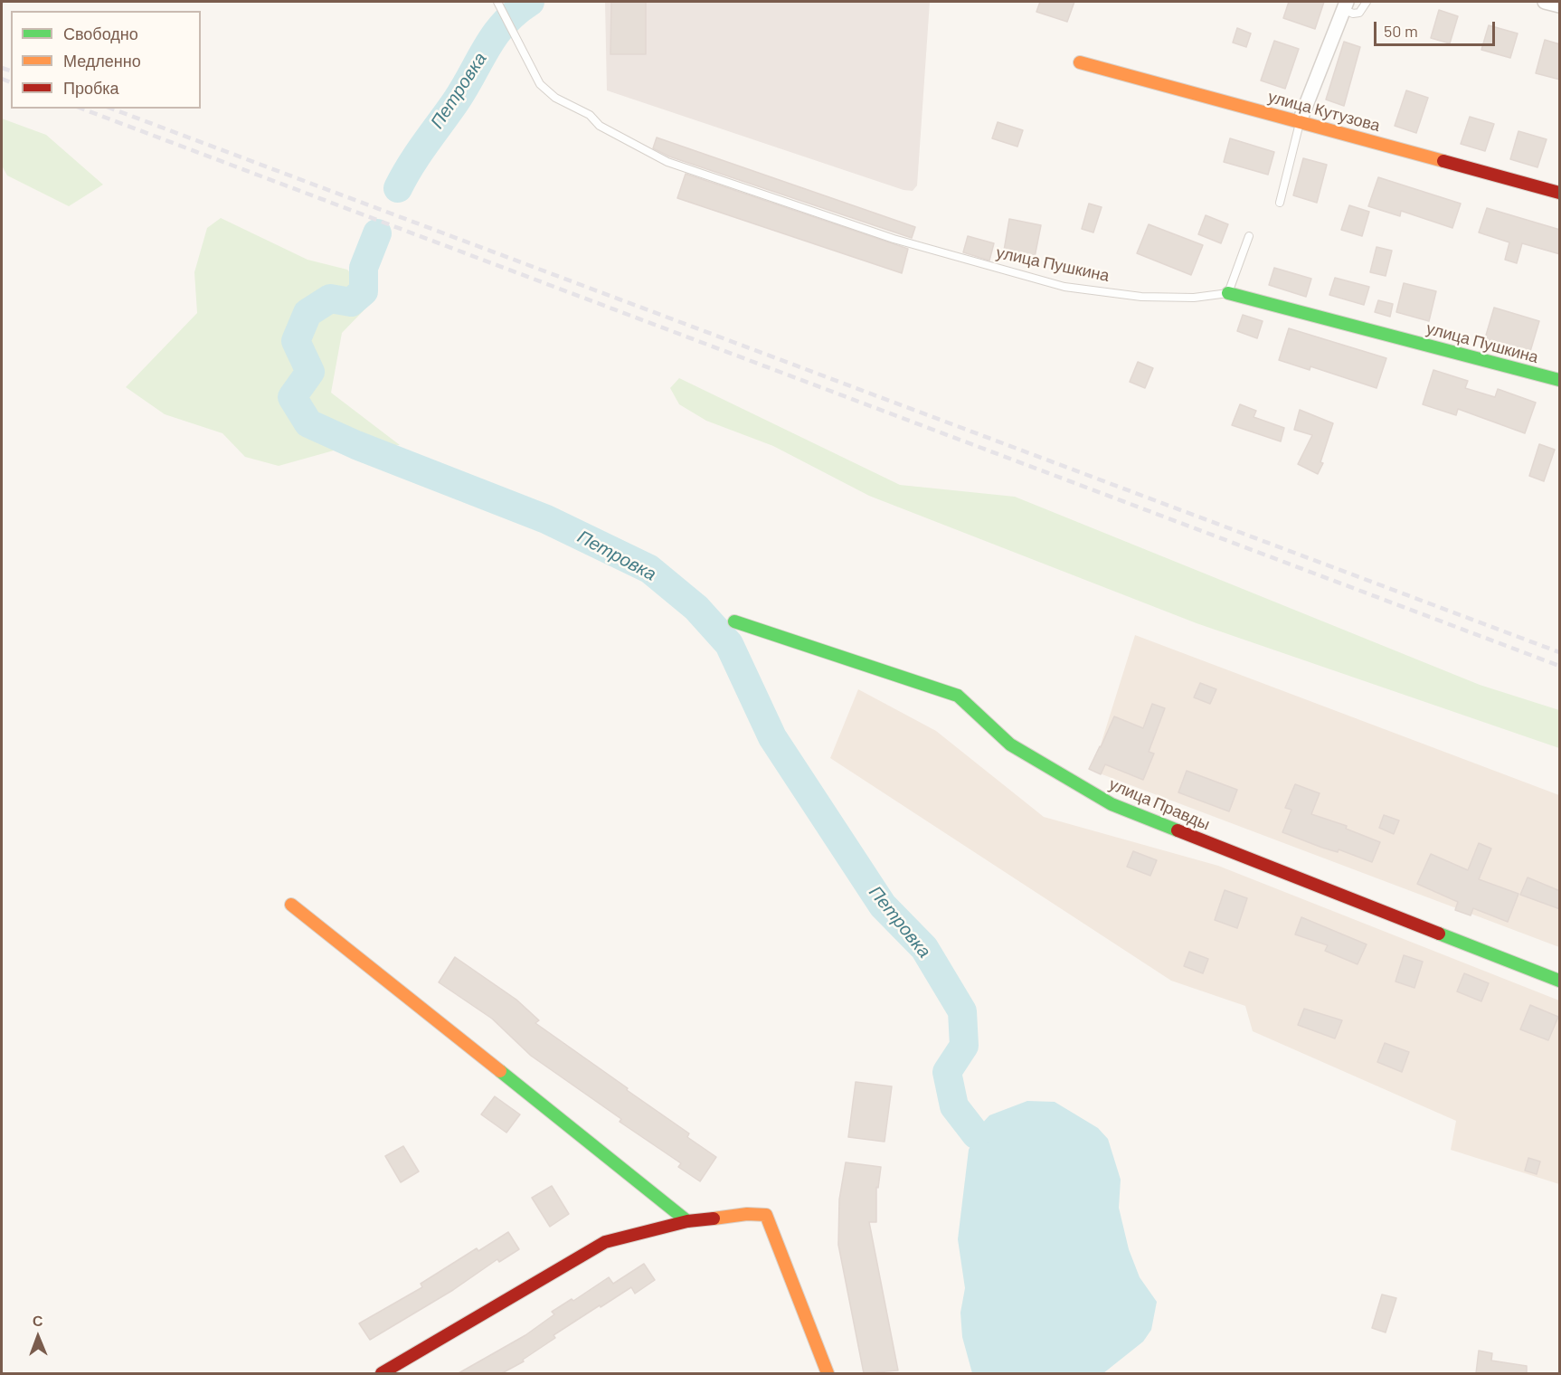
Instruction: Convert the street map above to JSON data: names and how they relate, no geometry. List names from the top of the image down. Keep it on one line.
{"streets":{"street":["улица Кутузова","улица Пушкина","улица Правды"]},"water":["Петровка"],"legend":["Свободно","Медленно","Пробка"],"scale_bar":"50 m","north":"top"}
